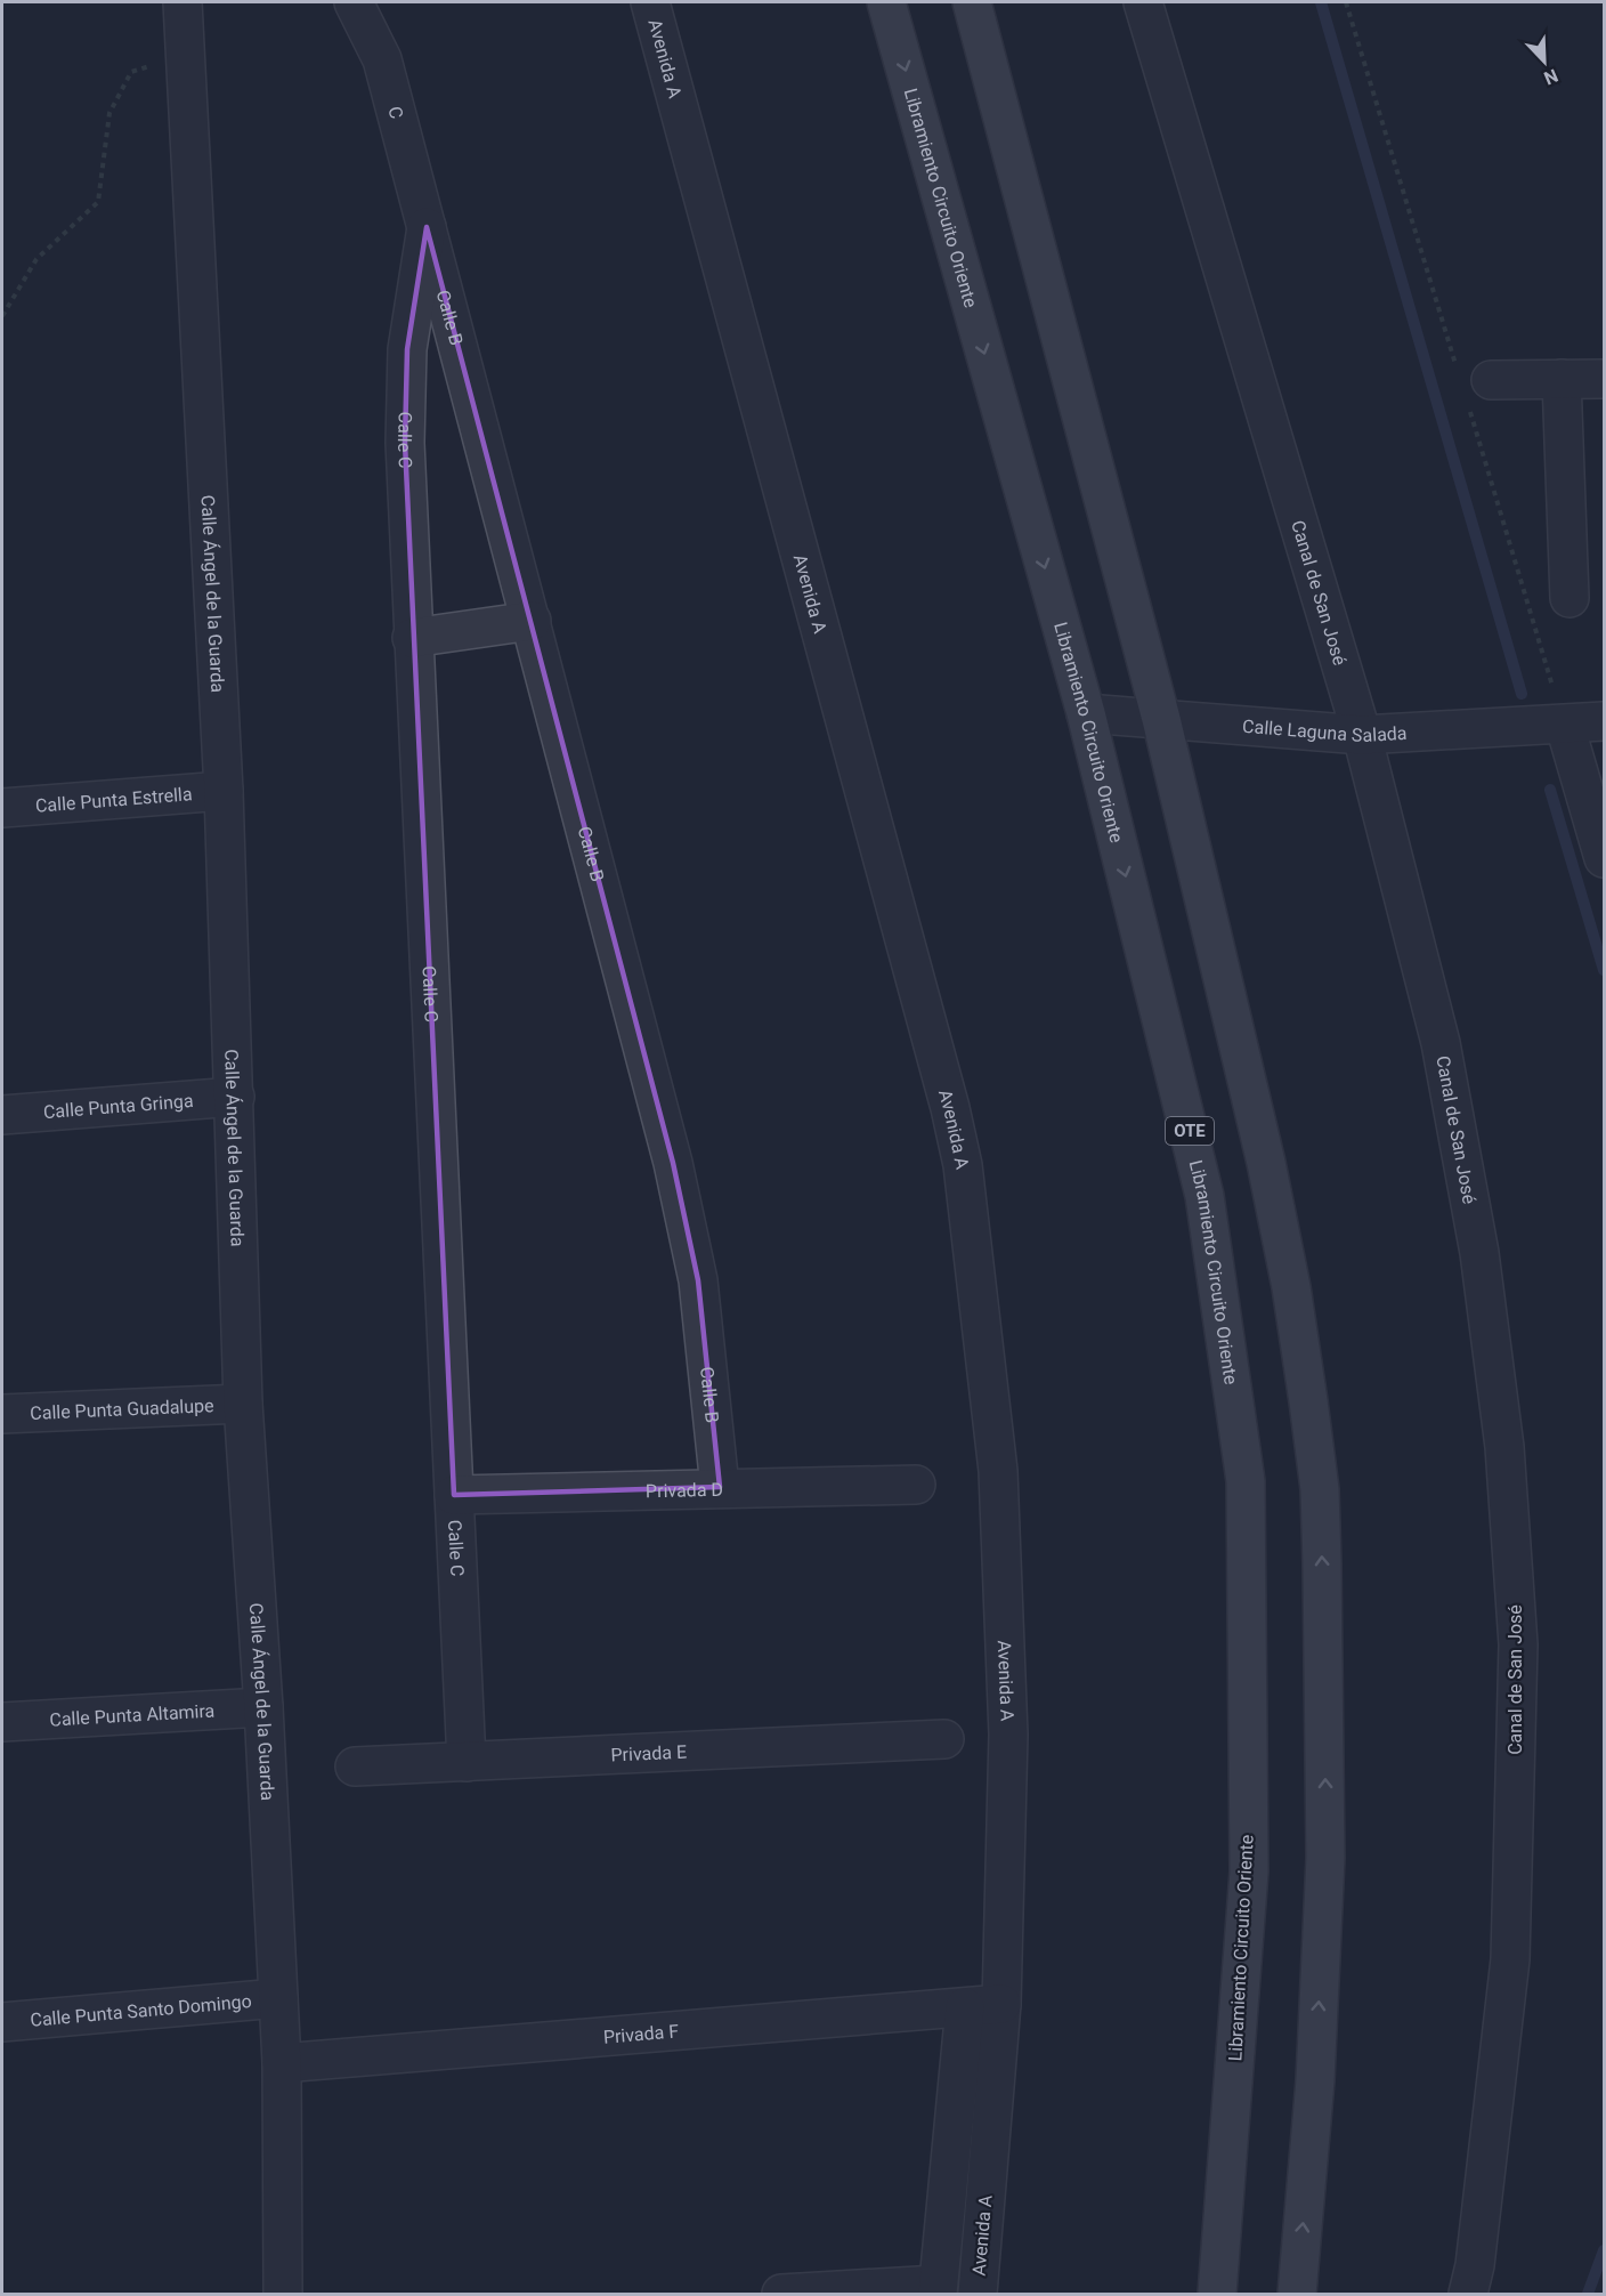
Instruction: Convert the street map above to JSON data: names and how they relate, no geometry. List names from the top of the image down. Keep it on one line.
{"streets":{"main road":["Libramiento Circuito Oriente","OTE"],"street":["Avenida A","C","Calle B","Calle C","Canal de San José","Calle Ángel de la Guarda","Calle Laguna Salada","Calle Punta Estrella","Calle Punta Gringa","Calle Punta Guadalupe","Privada D","Calle Punta Altamira","Privada E","Calle Punta Santo Domingo","Privada F"]},"crossings":[["Avenida A","Privada F"],["C","Calle B"],["C","Calle C"],["Libramiento Circuito Oriente","Calle Laguna Salada"],["Calle B","Calle C"],["Calle B","Privada D"],["Calle C","Privada D"],["Calle C","Privada E"],["Canal de San José","Calle Laguna Salada"],["Calle Ángel de la Guarda","Calle Punta Estrella"],["Calle Ángel de la Guarda","Calle Punta Gringa"],["Calle Ángel de la Guarda","Calle Punta Guadalupe"],["Calle Ángel de la Guarda","Calle Punta Altamira"],["Calle Ángel de la Guarda","Calle Punta Santo Domingo"],["Calle Ángel de la Guarda","Privada F"]],"north":"bottom right"}
